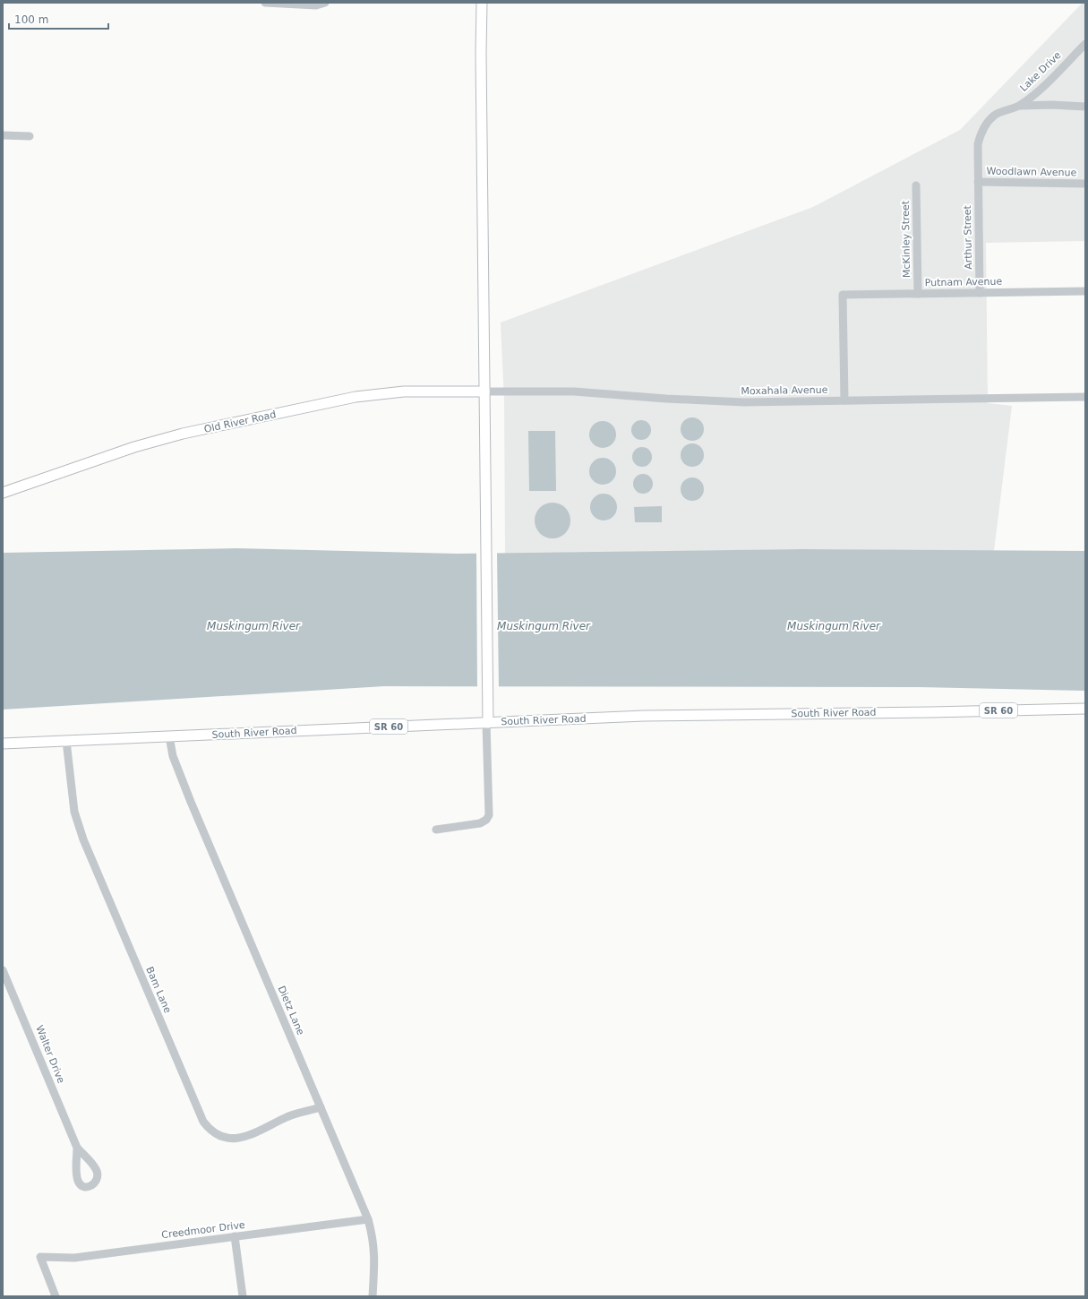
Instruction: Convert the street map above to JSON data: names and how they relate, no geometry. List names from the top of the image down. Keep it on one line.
{"streets":{"main road":["Old River Road","SR 60","South River Road"],"street":["Lake Drive","Woodlawn Avenue","Arthur Street","McKinley Street","Putnam Avenue","Moxahala Avenue","Bam Lane","Dietz Lane","Walter Drive","Creedmoor Drive"]},"crossings":[["Lake Drive","Woodlawn Avenue"],["Lake Drive","Arthur Street"],["Woodlawn Avenue","Arthur Street"],["Arthur Street","Putnam Avenue"],["McKinley Street","Putnam Avenue"],["Putnam Avenue","Moxahala Avenue"],["Moxahala Avenue","Old River Road"],["South River Road","Bam Lane"],["South River Road","Dietz Lane"],["Bam Lane","Dietz Lane"],["Dietz Lane","Creedmoor Drive"]],"water":["Muskingum River"],"scale_bar":"100 m"}
